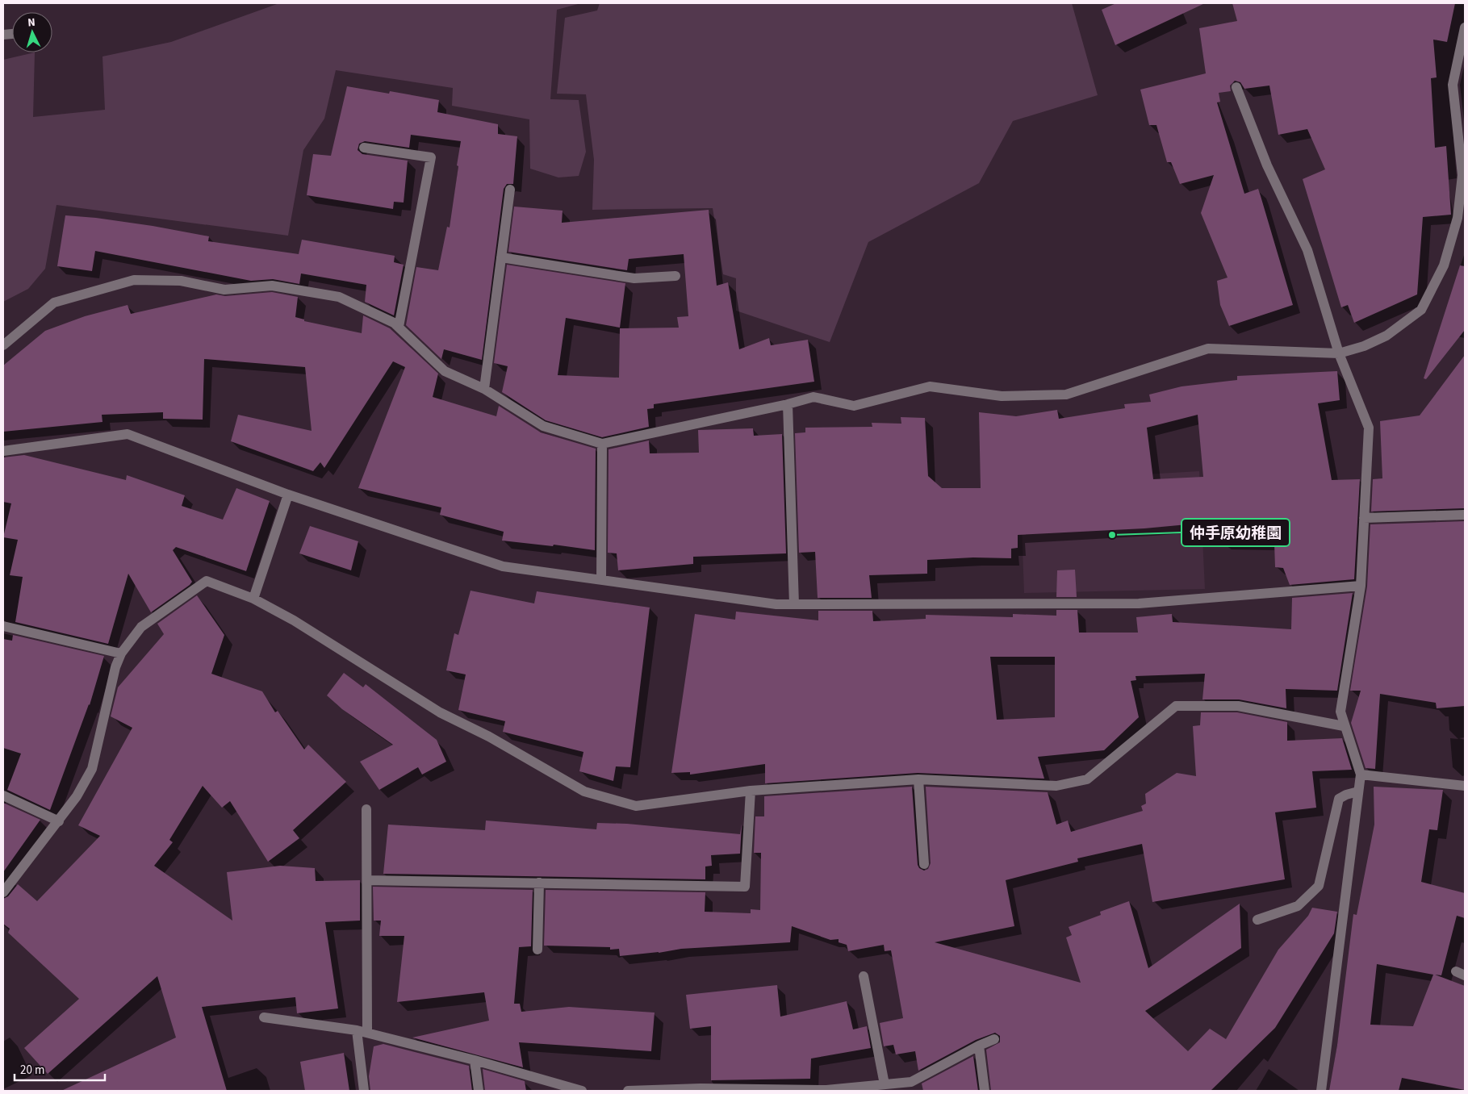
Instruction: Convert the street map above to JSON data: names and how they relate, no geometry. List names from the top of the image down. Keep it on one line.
{"places":["仲手原幼稚園"],"scale_bar":"20 m","north":"top"}
